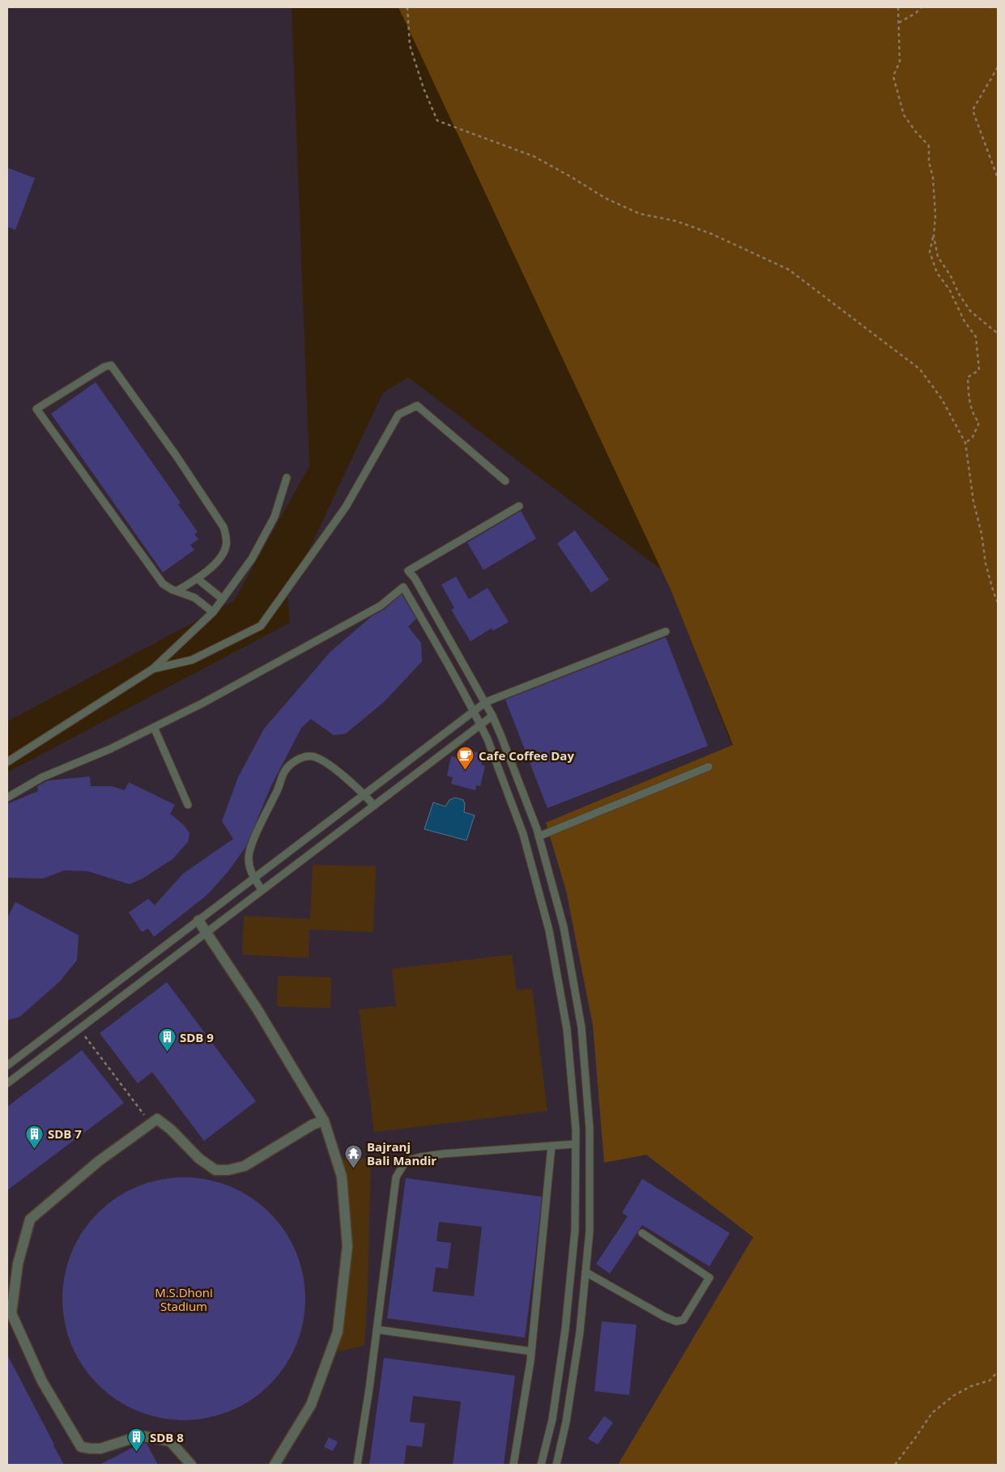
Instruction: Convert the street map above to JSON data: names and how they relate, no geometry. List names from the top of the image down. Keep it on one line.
{"parks":["M.S.Dhoni Stadium"],"places":{"cafe":["Cafe Coffee Day"],"building":["SDB 9","SDB 7","SDB 8"],"temple":["Bajranj Bali Mandir"]}}
